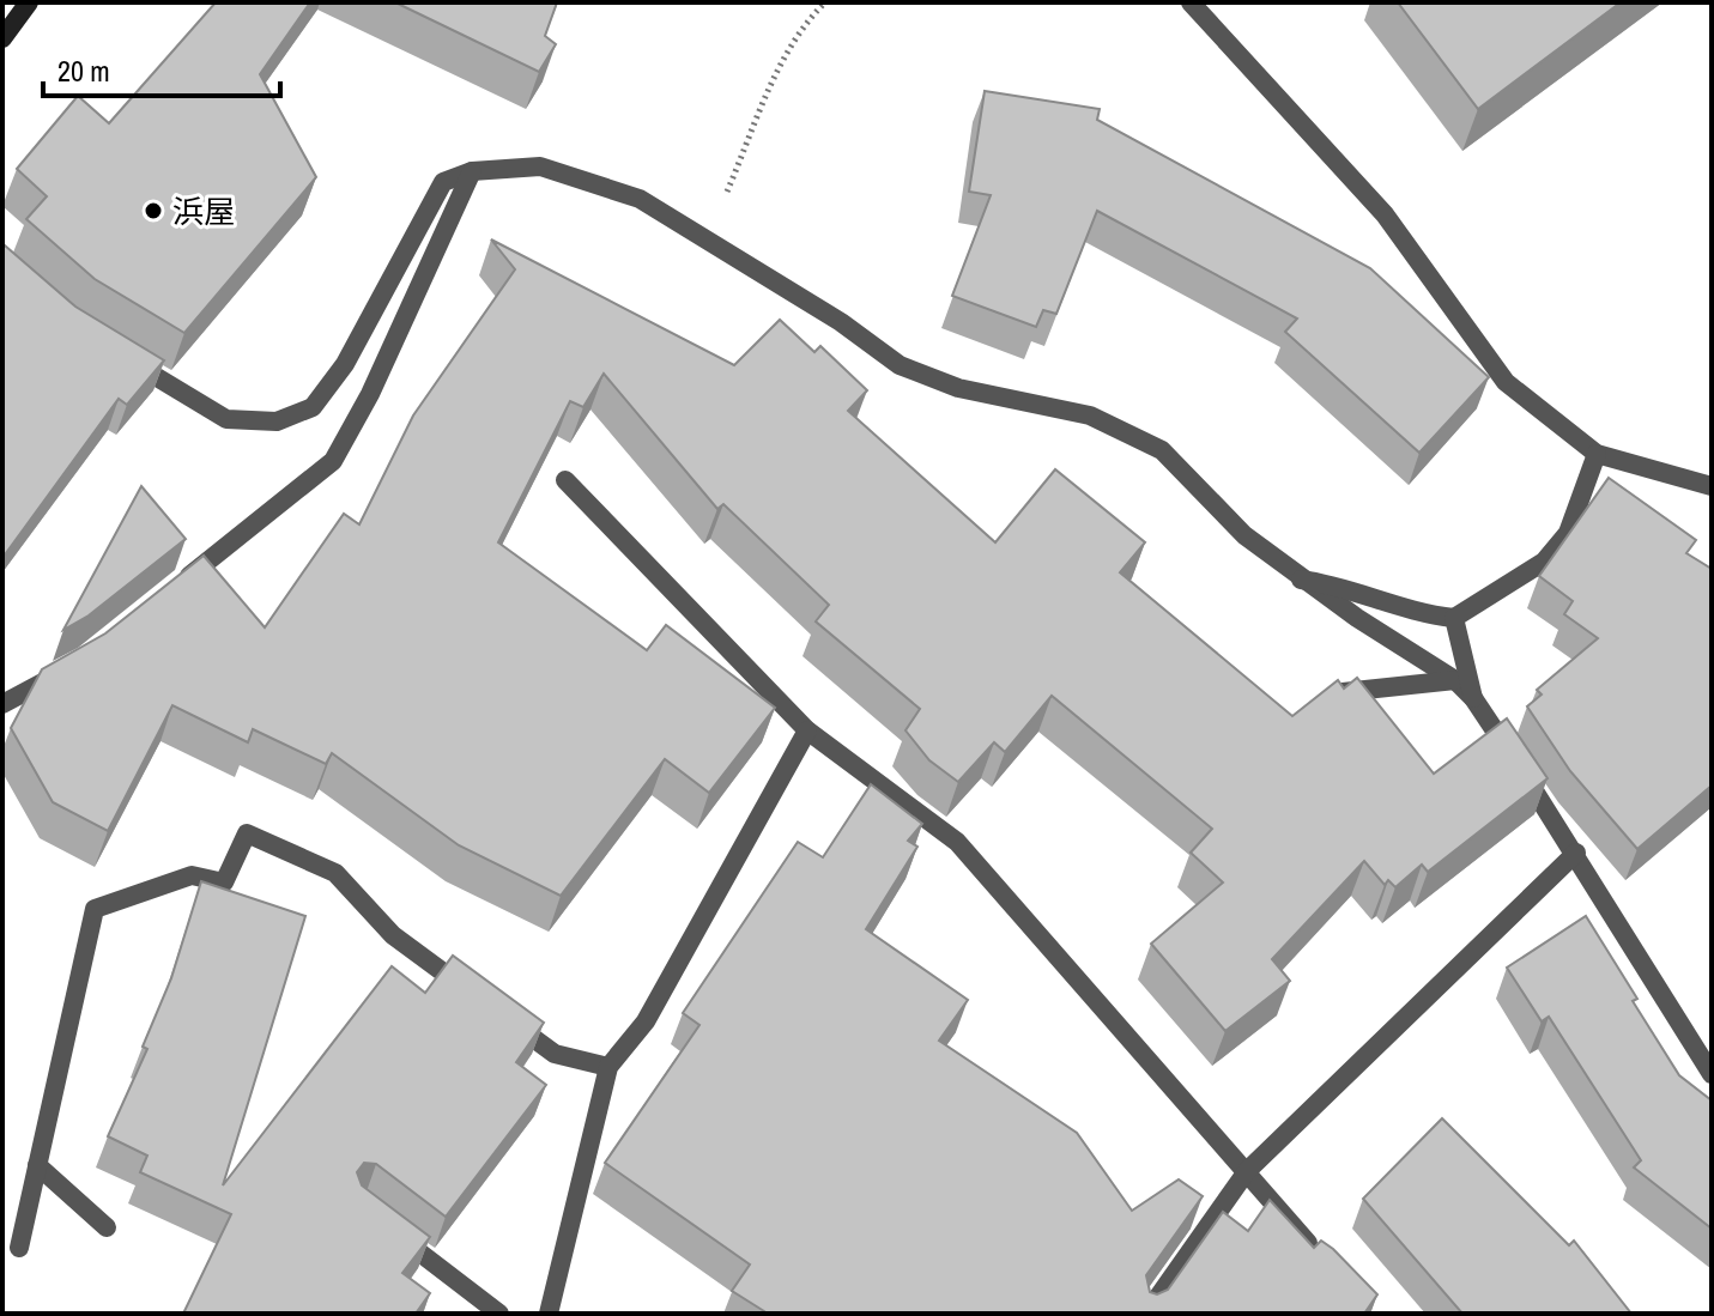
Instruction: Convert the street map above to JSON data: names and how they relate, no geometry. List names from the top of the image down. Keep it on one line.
{"places":["浜屋"],"scale_bar":"20 m"}
